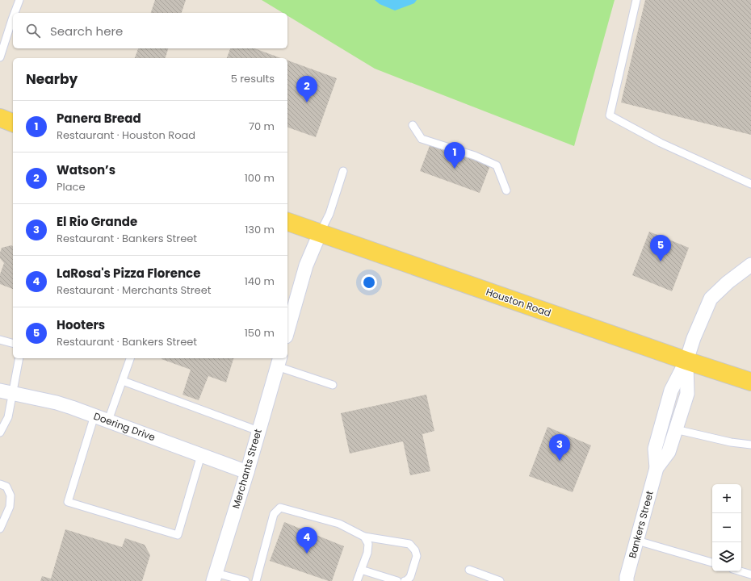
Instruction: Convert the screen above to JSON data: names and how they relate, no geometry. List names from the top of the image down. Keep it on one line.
{"streets":{"main road":["Houston Road"],"street":["Doering Drive","Merchants Street","Bankers Street"]},"crossings":[["Houston Road","Bankers Street"],["Doering Drive","Merchants Street"]],"page":{"search":"Search here","heading":["Nearby","5 results"],"pins":["2","1","5","3","4"],"list":[{"mark":"1","name":"Panera Bread","note":"Restaurant · Houston Road","value":"70 m"},{"mark":"2","name":"Watson’s","note":"Place","value":"100 m"},{"mark":"3","name":"El Rio Grande","note":"Restaurant · Bankers Street","value":"130 m"},{"mark":"4","name":"LaRosa's Pizza Florence","note":"Restaurant · Merchants Street","value":"140 m"},{"mark":"5","name":"Hooters","note":"Restaurant · Bankers Street","value":"150 m"}],"map_buttons":["+","−"]}}
